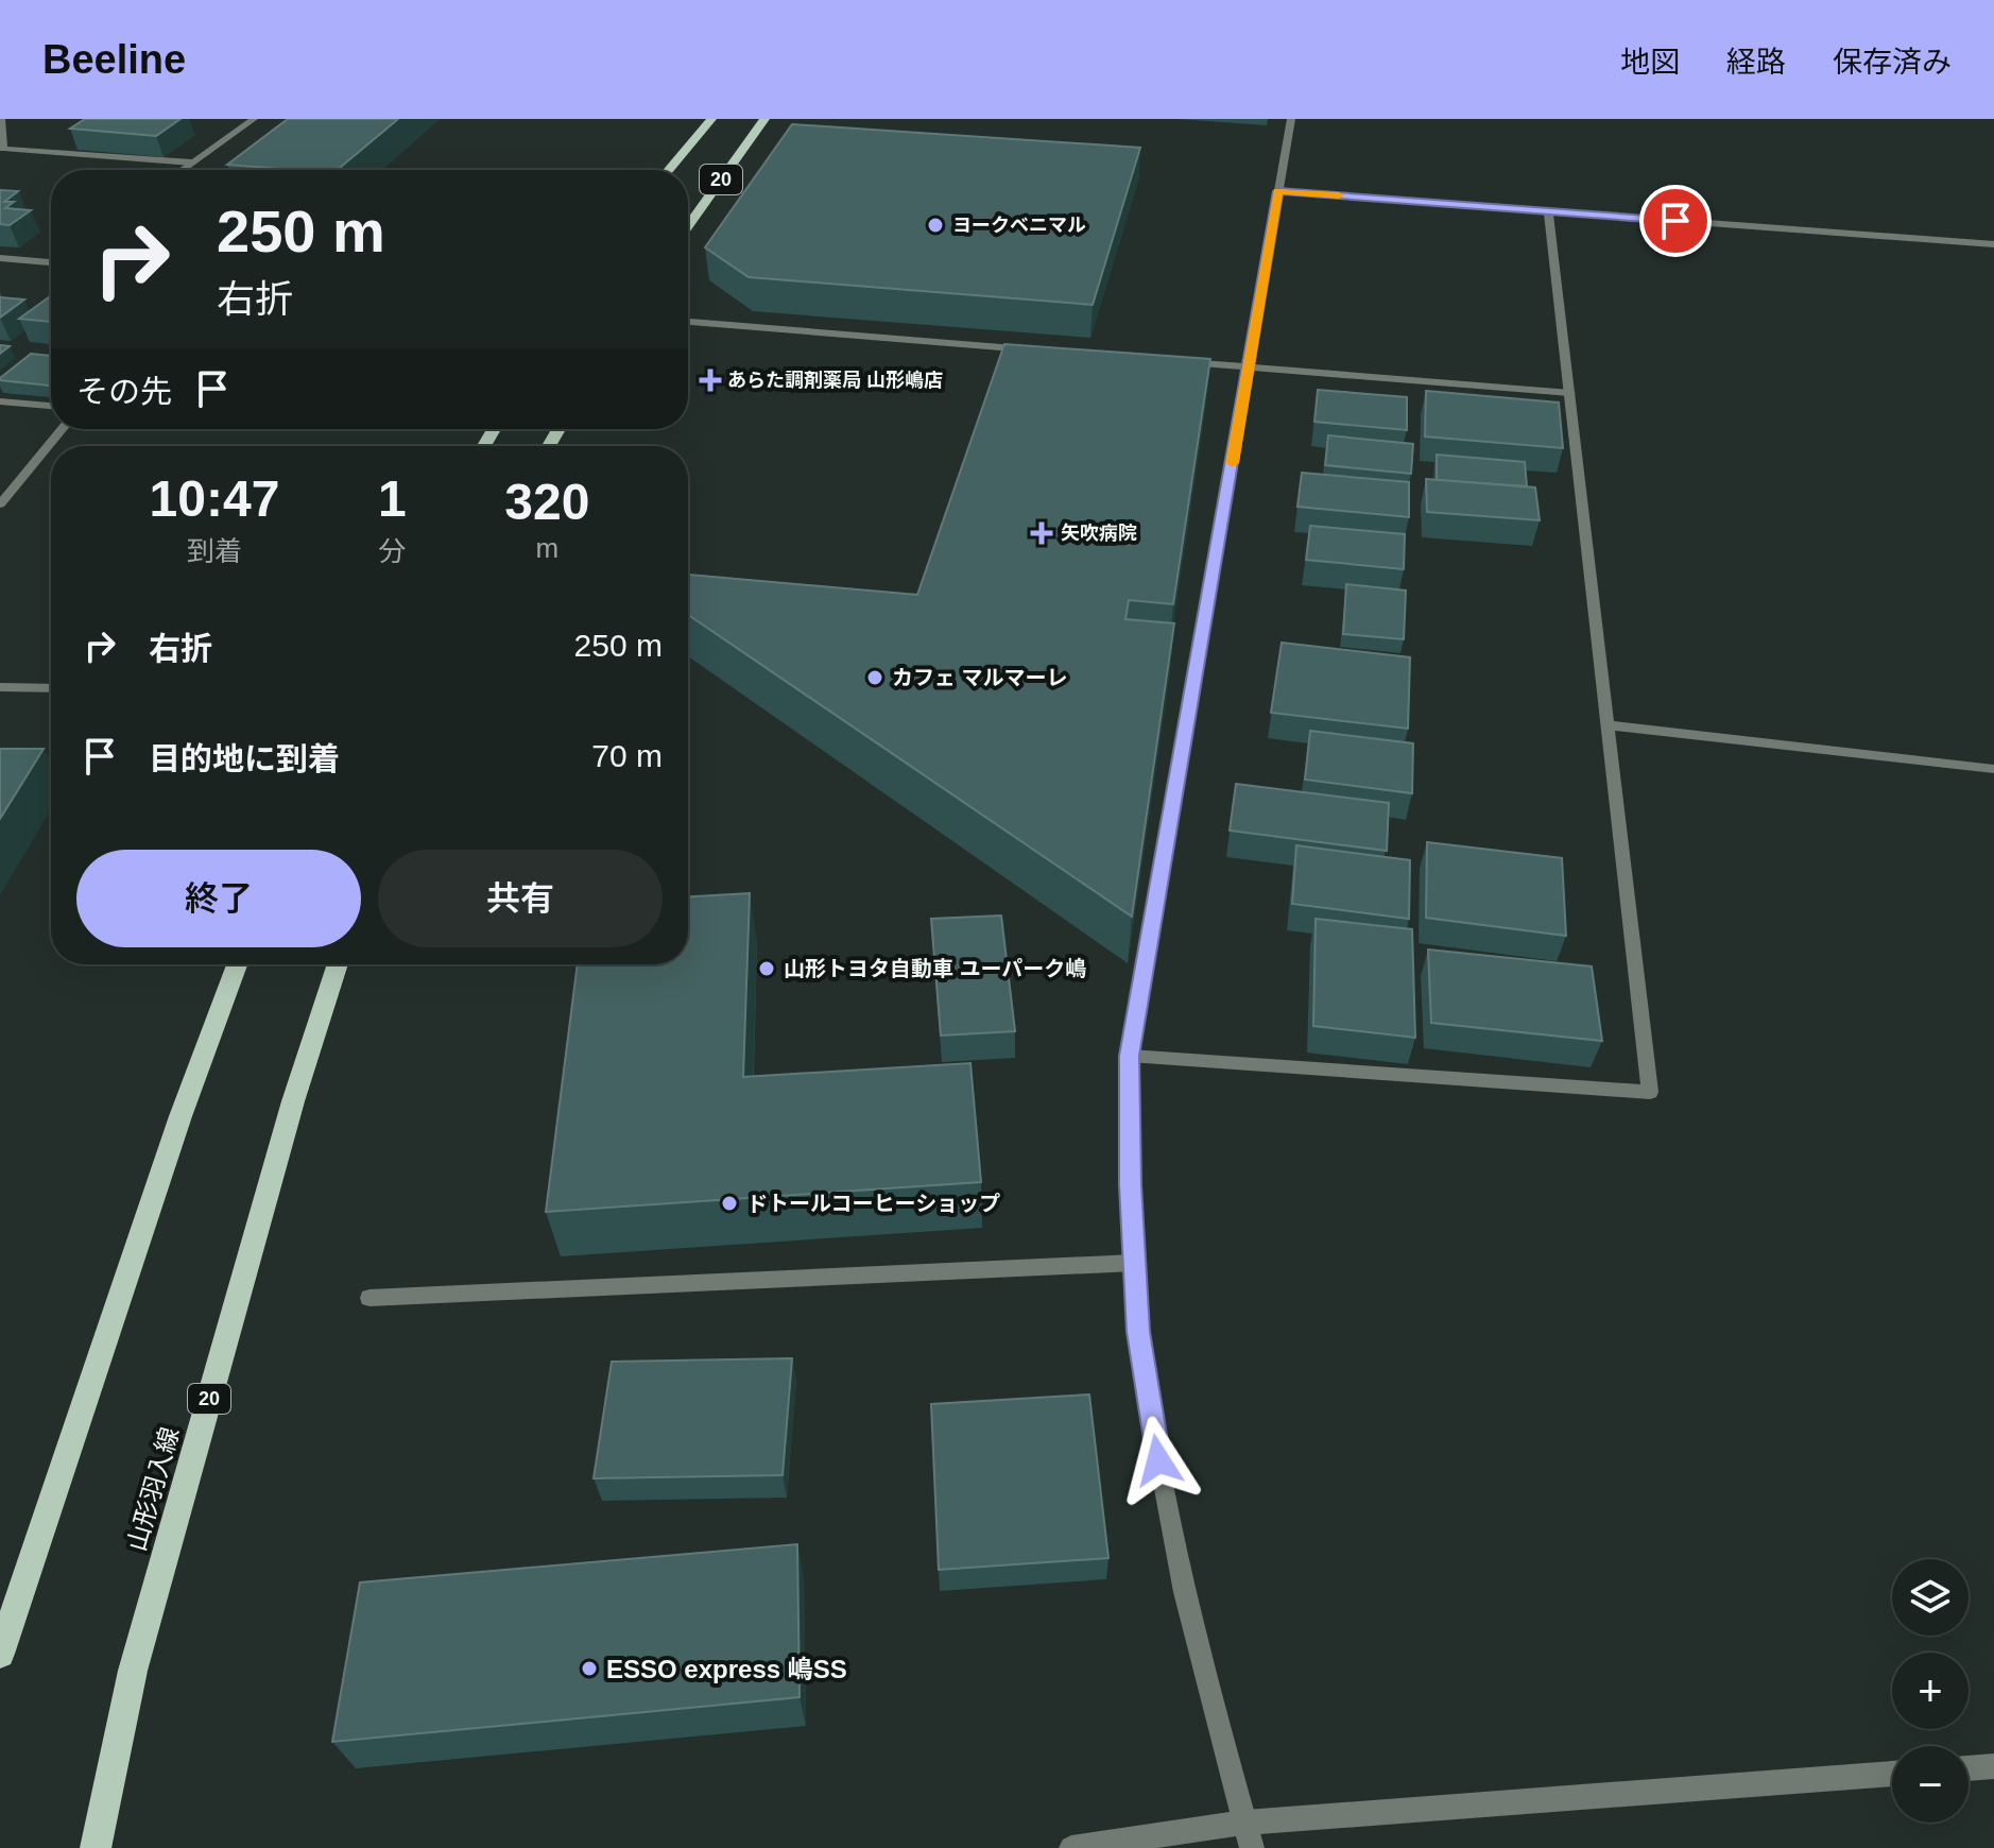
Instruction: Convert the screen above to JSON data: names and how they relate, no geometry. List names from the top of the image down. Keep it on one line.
{"streets":{"main road":["20","山形羽入線"]},"places":{"other":["ヨークベニマル","カフェ マルマーレ","山形トヨタ自動車 ユーパーク嶋","ドトールコーヒーショップ","ESSO express 嶋SS"],"health":["あらた調剤薬局 山形嶋店","矢吹病院"]},"page":{"header":"Beeline","nav":["地図","経路","保存済み"],"turn":["250 m","右折"],"then":"その先","eta":["10:47","到着","1","分","320","m"],"list":[{"name":"右折","value":"250 m"},{"name":"目的地に到着","value":"70 m"}],"buttons":["終了","共有"],"map_buttons":["+","−"]}}
